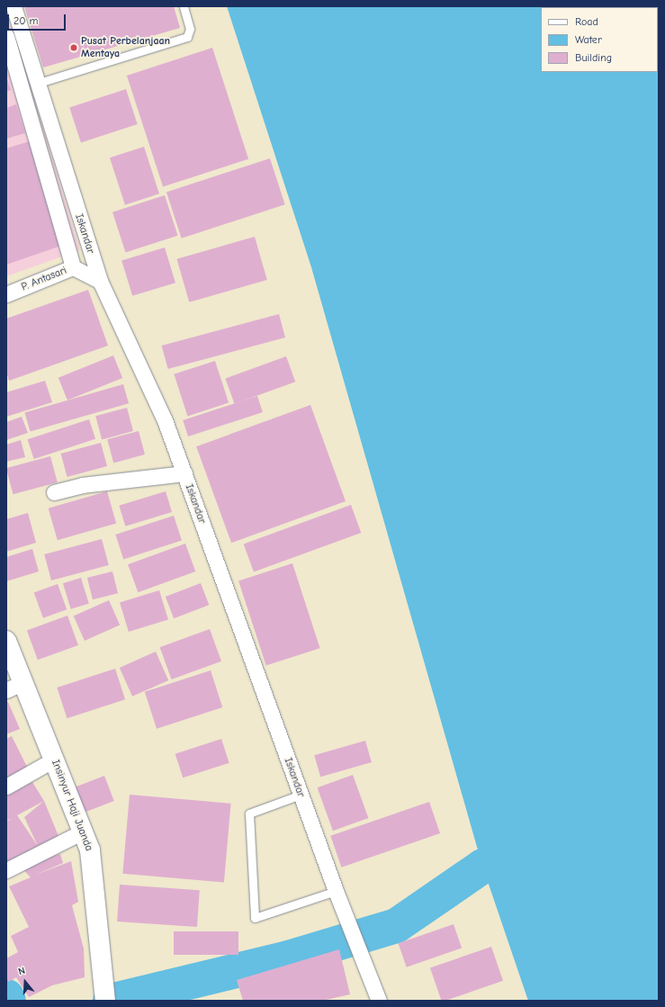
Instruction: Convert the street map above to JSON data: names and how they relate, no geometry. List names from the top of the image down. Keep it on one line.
{"streets":{"street":["Iskandar","P. Antasari","Insinyur Haji Juanda"]},"crossings":[["Iskandar","P. Antasari"]],"places":["Pusat Perbelanjaan Mentaya"],"legend":["Road","Water","Building"],"scale_bar":"20 m","north":"top"}
